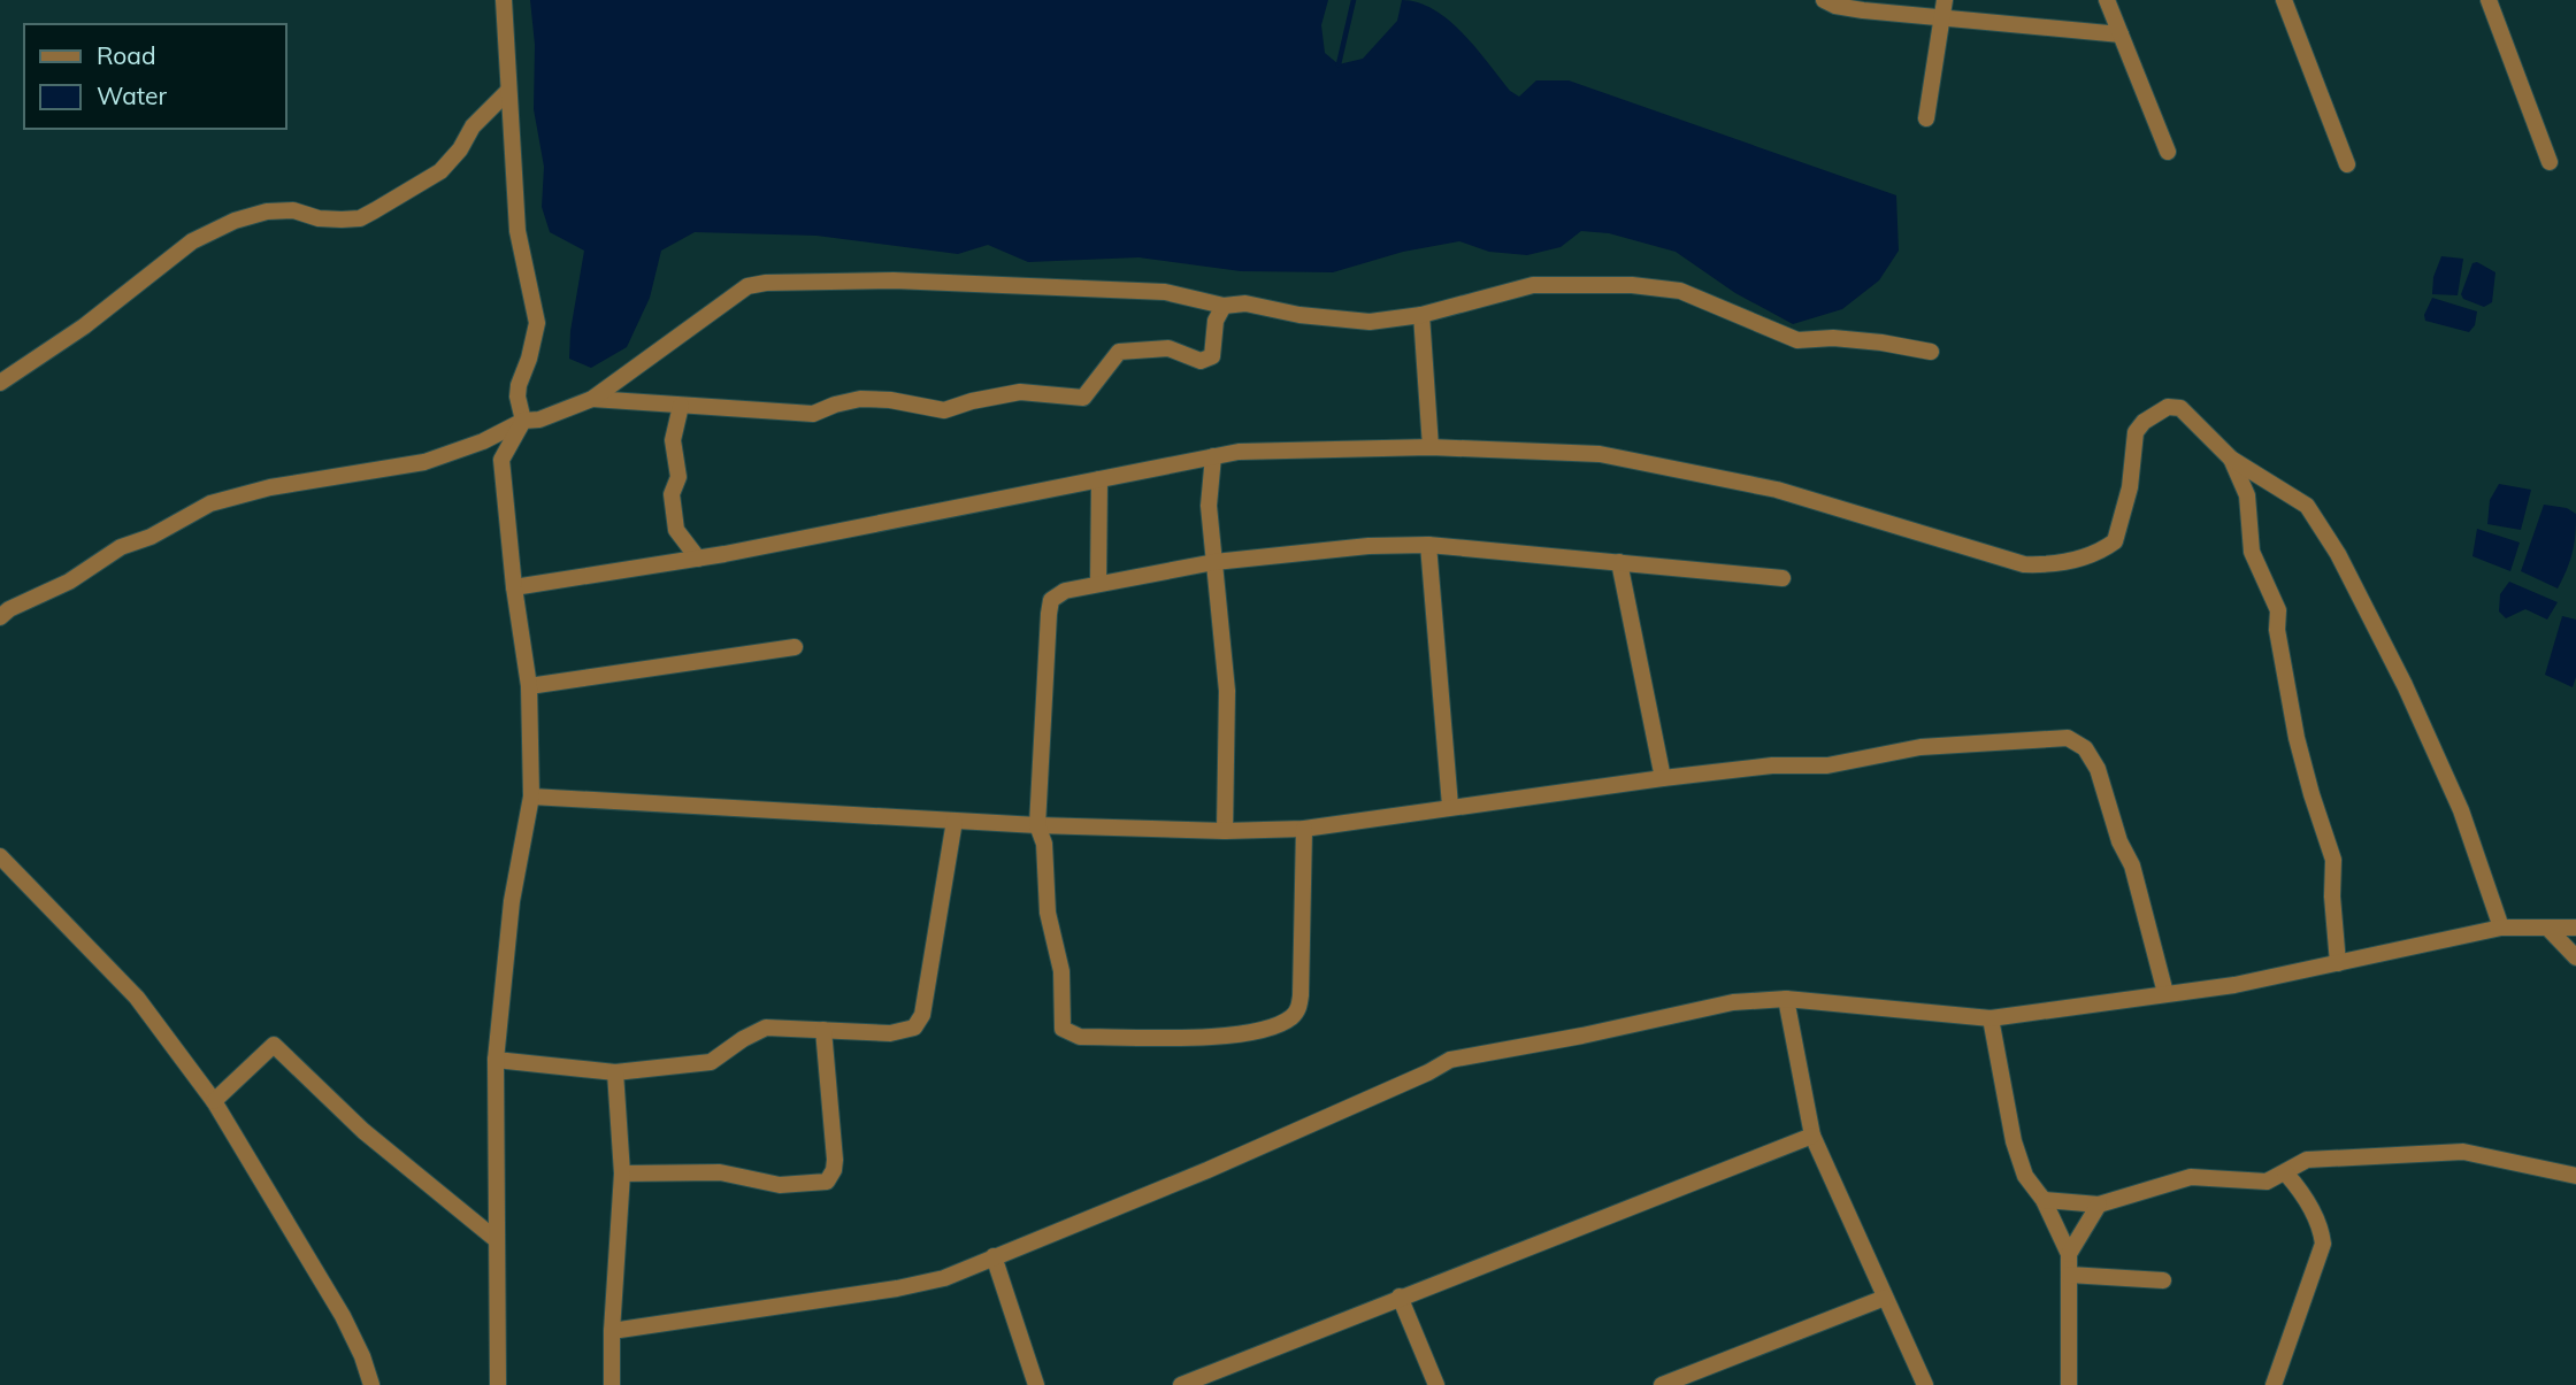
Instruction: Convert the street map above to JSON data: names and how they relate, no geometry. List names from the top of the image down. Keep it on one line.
{"legend":["Road","Water"]}
